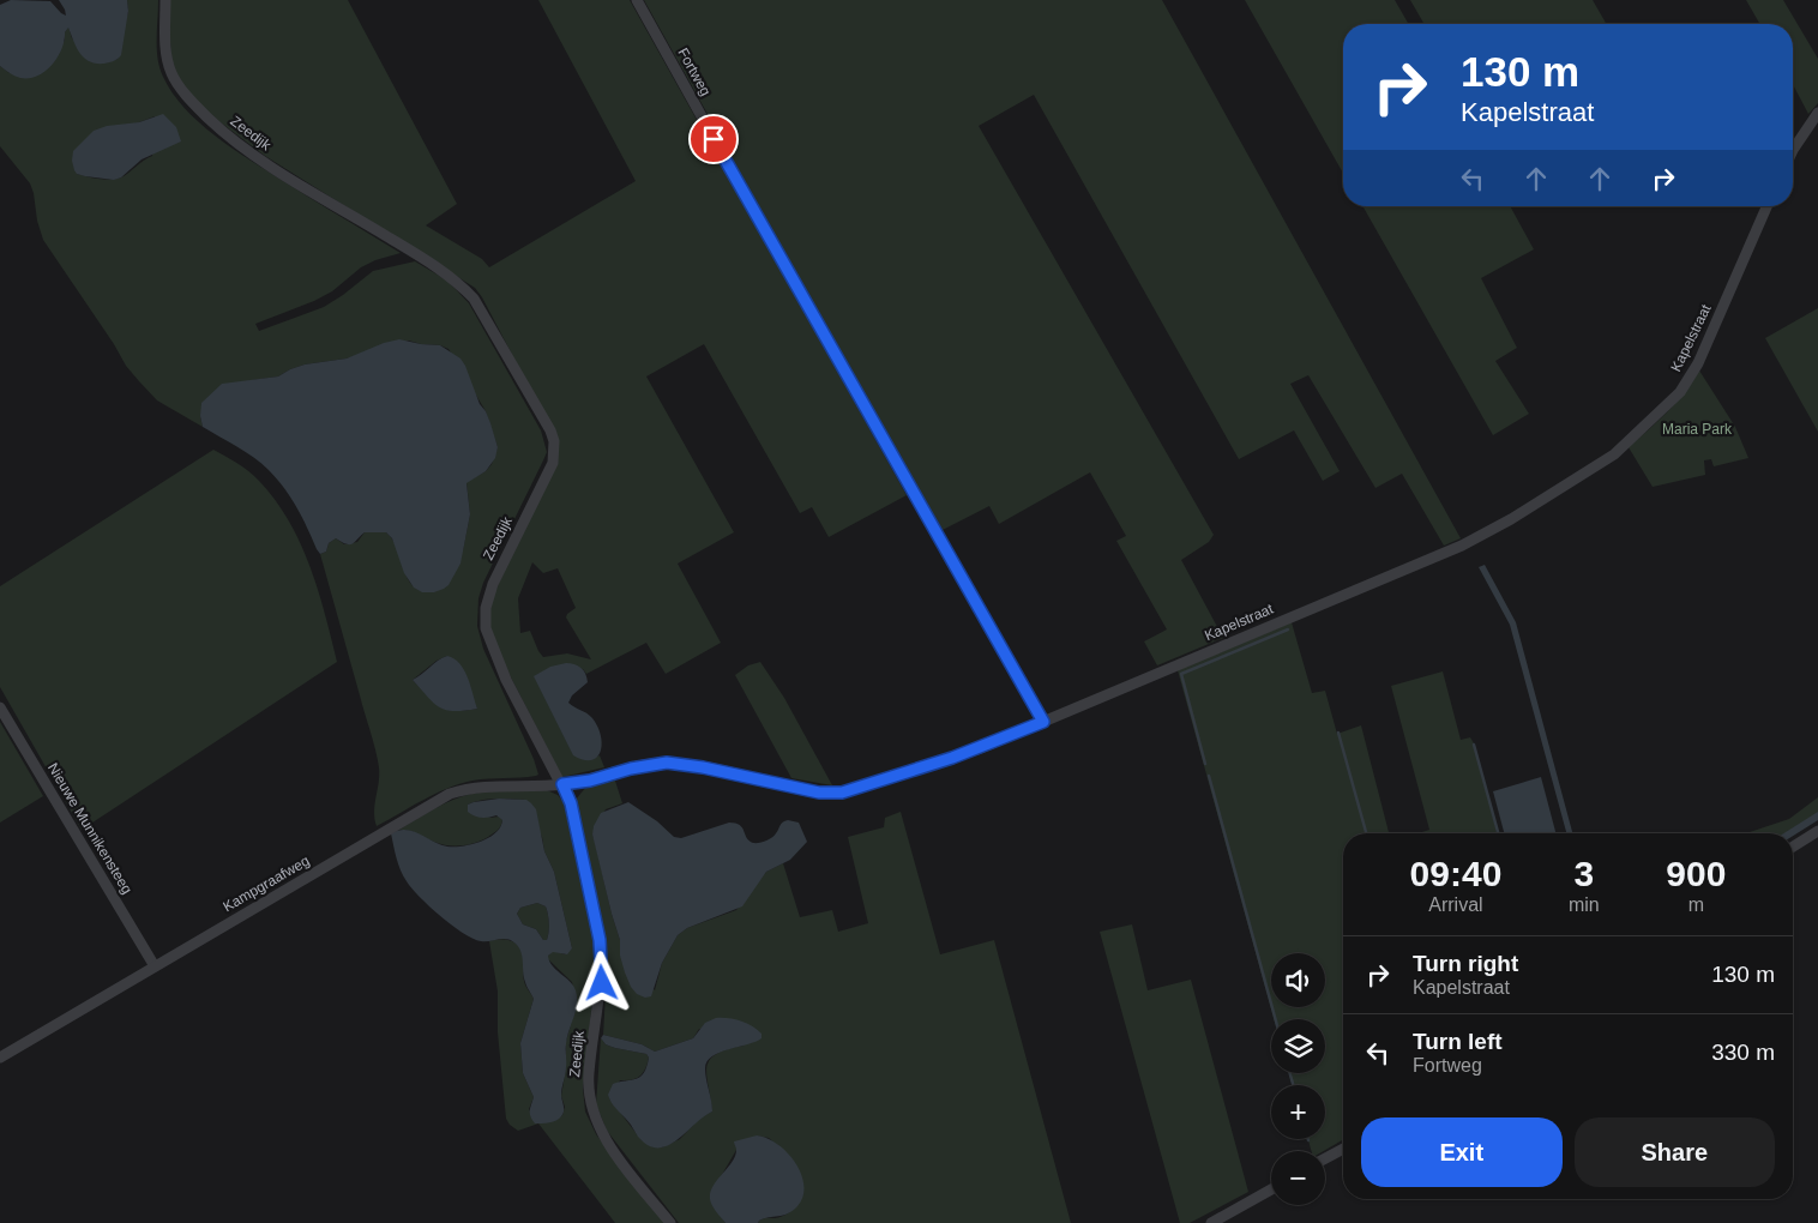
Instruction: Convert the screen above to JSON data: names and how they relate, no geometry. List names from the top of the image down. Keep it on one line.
{"streets":{"street":["Fortweg","Zeedijk","Kapelstraat","Nieuwe Munnikensteeg","Kampgraafweg"]},"crossings":[["Fortweg","Kapelstraat"],["Zeedijk","Kapelstraat"],["Zeedijk","Kampgraafweg"],["Kapelstraat","Kampgraafweg"],["Nieuwe Munnikensteeg","Kampgraafweg"]],"parks":["Maria Park"],"page":{"turn":["130 m","Kapelstraat"],"eta":["09:40","Arrival","3","min","900","m"],"list":[{"name":"Turn right","note":"Kapelstraat","value":"130 m"},{"name":"Turn left","note":"Fortweg","value":"330 m"}],"map_buttons":["+","−"],"buttons":["Exit","Share"]}}
